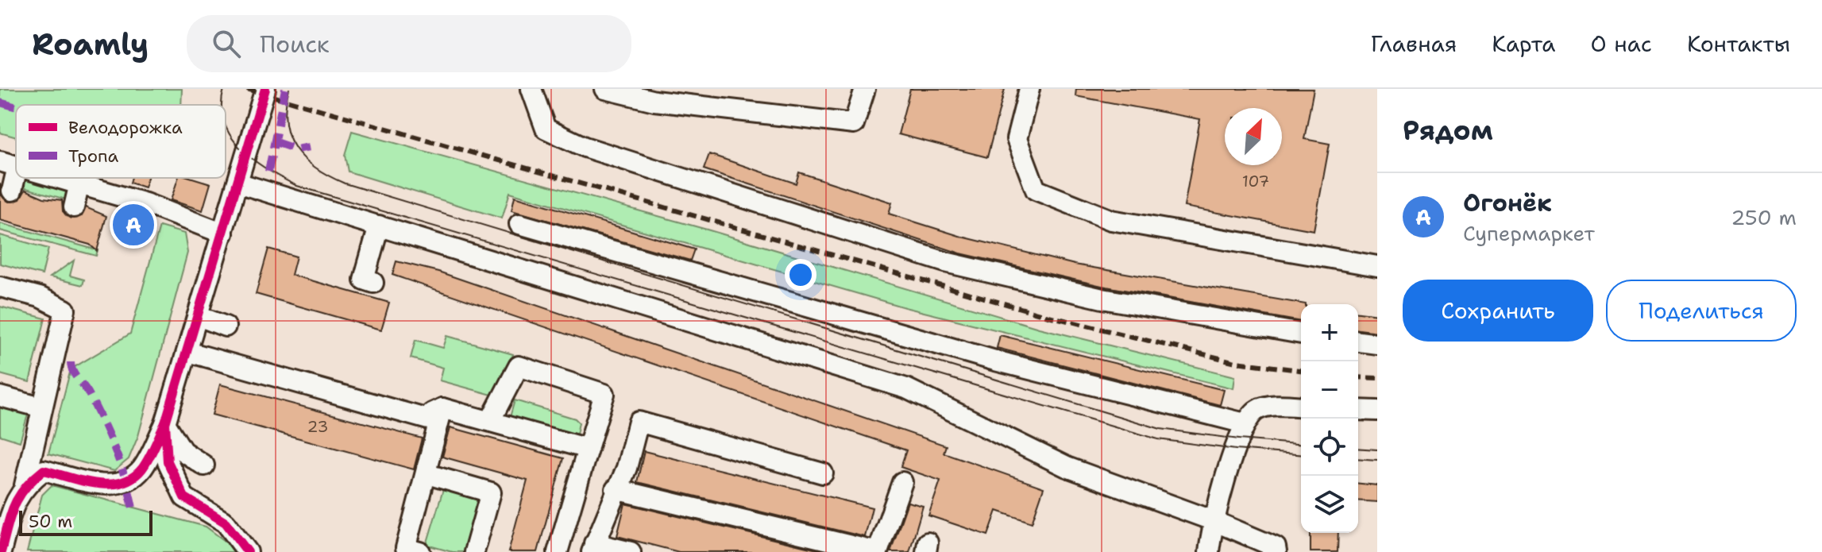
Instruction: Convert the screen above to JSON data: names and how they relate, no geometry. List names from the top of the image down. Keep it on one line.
{"house_numbers":["107","23"],"legend":["Велодорожка","Тропа"],"scale_bar":"50 m","north":"top right","page":{"header":"Roamly","search":"Поиск","nav":["Главная","Карта","О нас","Контакты"],"heading":"Рядом","list":[{"mark":"A","name":"Огонёк","note":"Супермаркет","value":"250 m"}],"pins":"A","buttons":["Сохранить","Поделиться"],"map_buttons":["+","−"],"scale":"50 m"}}
